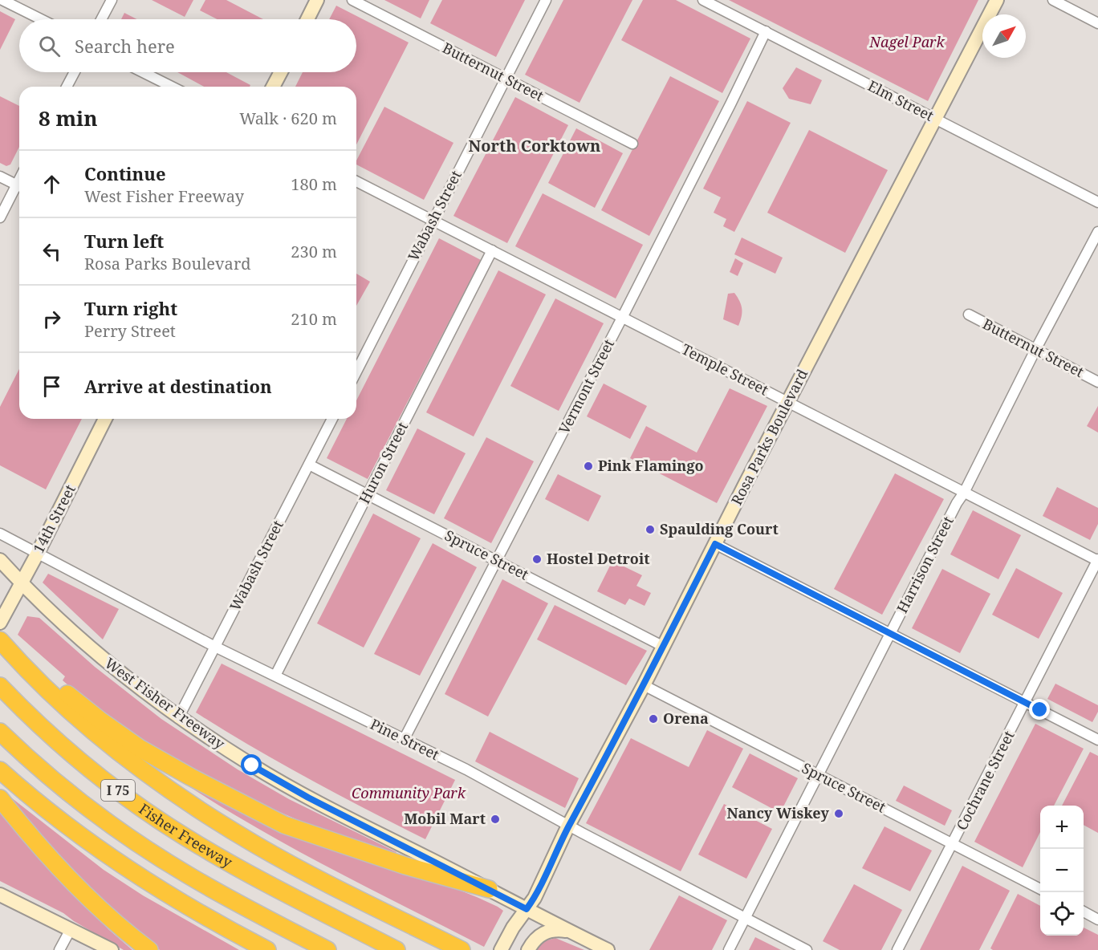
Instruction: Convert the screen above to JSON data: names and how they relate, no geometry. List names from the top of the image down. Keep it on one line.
{"streets":{"highway":["I 75","Fisher Freeway"],"street":["Butternut Street","Elm Street","Wabash Street","Temple Street","Vermont Street","Rosa Parks Boulevard","Huron Street","14th Street","Spruce Street","Harrison Street","West Fisher Freeway","Pine Street","Cochrane Street"]},"crossings":[["Butternut Street","Wabash Street"],["Butternut Street","Harrison Street"],["Elm Street","Vermont Street"],["Elm Street","Rosa Parks Boulevard"],["Wabash Street","Temple Street"],["Wabash Street","Spruce Street"],["Wabash Street","West Fisher Freeway"],["Wabash Street","Pine Street"],["Temple Street","Vermont Street"],["Temple Street","Rosa Parks Boulevard"],["Temple Street","Huron Street"],["Temple Street","Harrison Street"],["Temple Street","Cochrane Street"],["Vermont Street","Spruce Street"],["Vermont Street","Pine Street"],["Rosa Parks Boulevard","Spruce Street"],["Rosa Parks Boulevard","West Fisher Freeway"],["Rosa Parks Boulevard","Pine Street"],["Huron Street","Spruce Street"],["Huron Street","Pine Street"],["14th Street","West Fisher Freeway"],["14th Street","Pine Street"],["Spruce Street","Harrison Street"],["Spruce Street","Cochrane Street"],["Harrison Street","Pine Street"]],"districts":["North Corktown"],"parks":["Nagel Park","Community Park"],"places":["Pink Flamingo","Spaulding Court","Hostel Detroit","Orena","Nancy Wiskey","Mobil Mart"],"north":"top right","page":{"search":"Search here","heading":["8 min","Walk · 620 m"],"list":[["Continue","West Fisher Freeway","180 m"],["Turn left","Rosa Parks Boulevard","230 m"],["Turn right","Perry Street","210 m"],"Arrive at destination"],"map_buttons":["+","−"]}}
